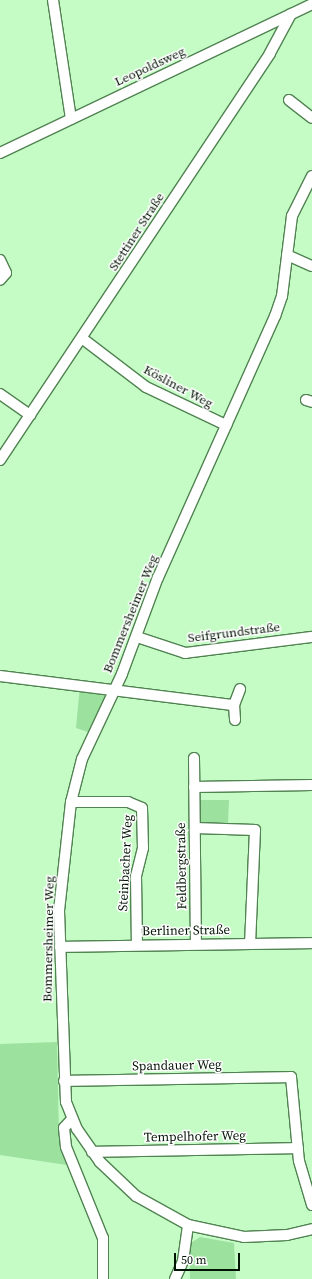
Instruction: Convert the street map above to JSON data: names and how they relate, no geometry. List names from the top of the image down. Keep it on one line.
{"streets":{"street":["Leopoldsweg","Stettiner Straße","Kösliner Weg","Bommersheimer Weg","Seifgrundstraße","Steinbacher Weg","Feldbergstraße","Berliner Straße","Spandauer Weg","Tempelhofer Weg"]},"crossings":[["Leopoldsweg","Stettiner Straße"],["Stettiner Straße","Kösliner Weg"],["Kösliner Weg","Bommersheimer Weg"],["Bommersheimer Weg","Seifgrundstraße"],["Bommersheimer Weg","Steinbacher Weg"],["Bommersheimer Weg","Berliner Straße"],["Bommersheimer Weg","Spandauer Weg"],["Bommersheimer Weg","Tempelhofer Weg"],["Steinbacher Weg","Berliner Straße"],["Feldbergstraße","Berliner Straße"],["Spandauer Weg","Tempelhofer Weg"]],"scale_bar":"50 m"}
